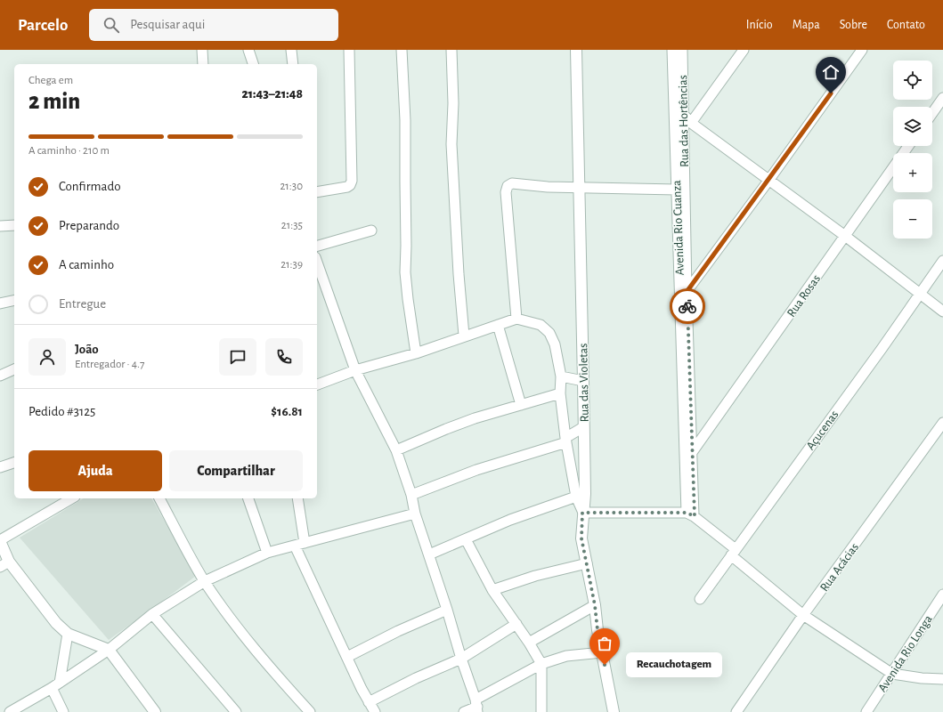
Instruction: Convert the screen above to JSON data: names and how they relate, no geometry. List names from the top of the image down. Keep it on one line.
{"streets":{"street":["Rua das Hortências","Avenida Rio Cuanza","Rua Rosas","Rua das Violetas","Açucenas","Rua Acácias","Avenida Rio Longa"]},"crossings":[["Rua das Hortências","Avenida Rio Cuanza"],["Rua das Hortências","Rua Rosas"]],"places":["Recauchotagem"],"page":{"header":"Parcelo","search":"Pesquisar aqui","nav":["Início","Mapa","Sobre","Contato"],"map_buttons":["+","−"],"heading":["2 min","Chega em","21:43–21:48"],"panel":["João","Entregador · 4.7","Pedido #3125","$16.81"],"bar":"A caminho · 210 m","list":[["Confirmado","21:30"],["Preparando","21:35"],["A caminho","21:39"],"Entregue"],"buttons":["Ajuda","Compartilhar"],"bubble":"Recauchotagem"}}
